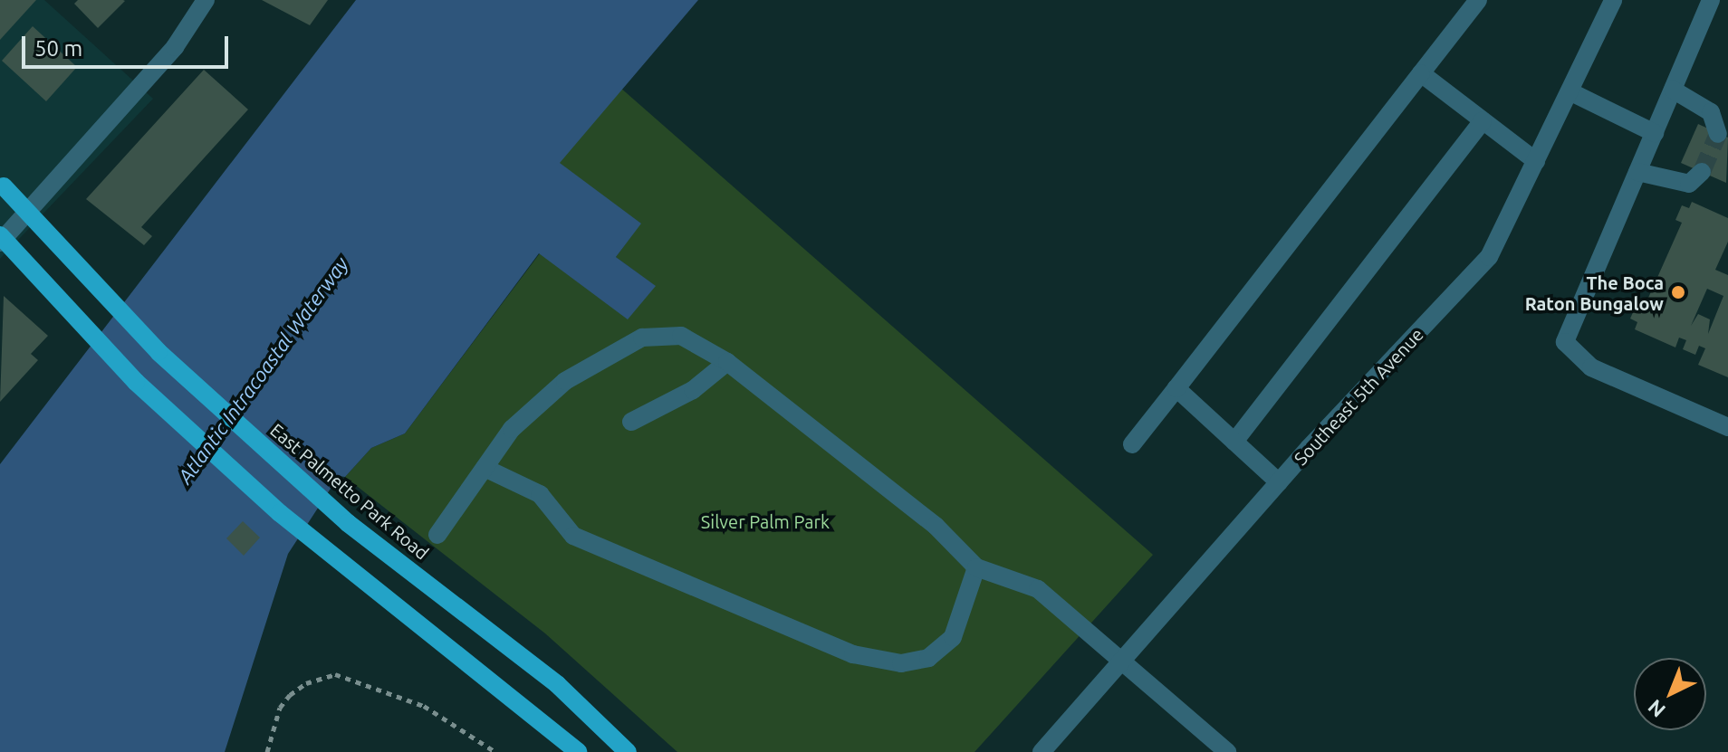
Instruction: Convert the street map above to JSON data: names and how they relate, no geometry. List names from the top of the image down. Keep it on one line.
{"streets":{"main road":["East Palmetto Park Road"],"street":["Southeast 5th Avenue"]},"water":["Atlantic Intracoastal Waterway"],"parks":["Silver Palm Park"],"places":["The Boca Raton Bungalow"],"scale_bar":"50 m","north":"bottom left"}
